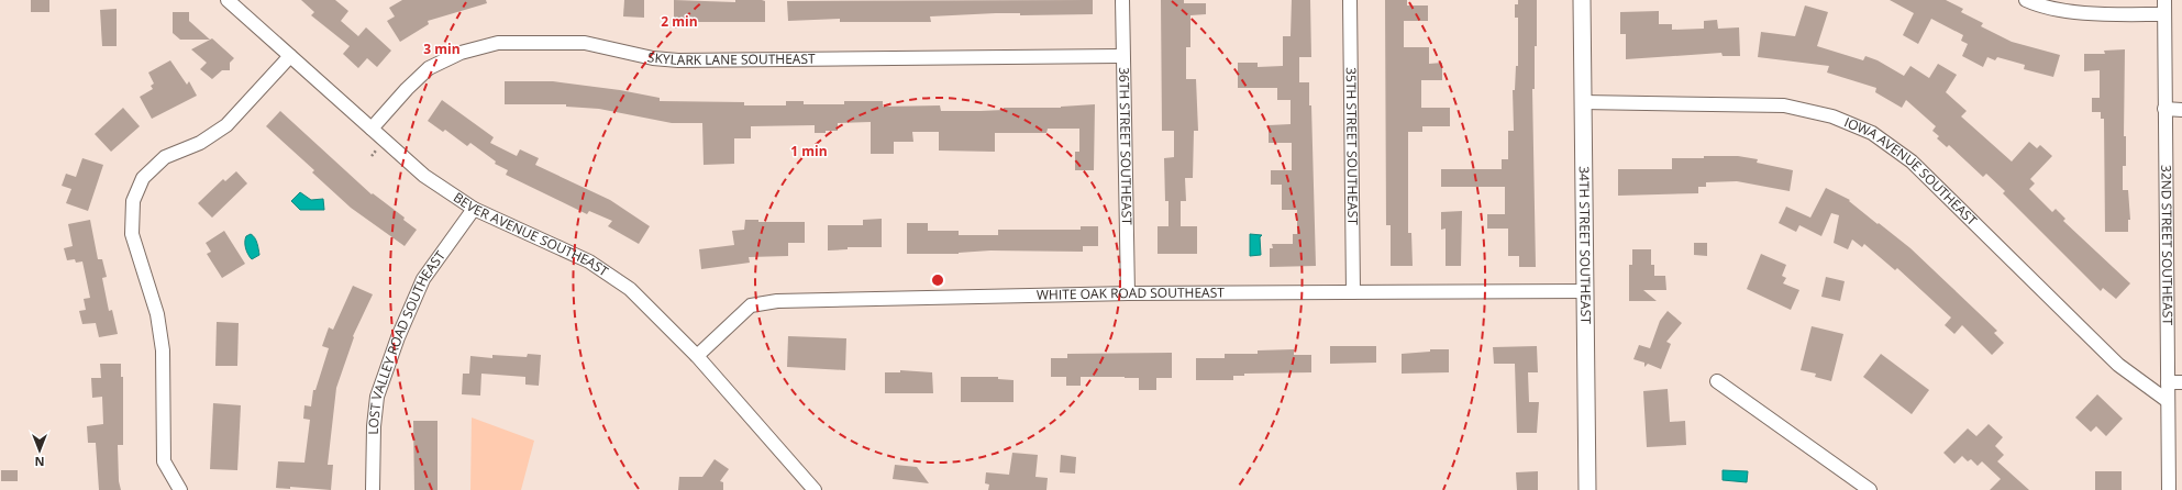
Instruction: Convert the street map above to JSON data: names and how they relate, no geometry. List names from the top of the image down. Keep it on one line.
{"streets":{"street":["SKYLARK LANE SOUTHEAST","36TH STREET SOUTHEAST","35TH STREET SOUTHEAST","IOWA AVENUE SOUTHEAST","BEVER AVENUE SOUTHEAST","34TH STREET SOUTHEAST","32ND STREET SOUTHEAST","WHITE OAK ROAD SOUTHEAST","LOST VALLEY ROAD SOUTHEAST"]},"crossings":[["SKYLARK LANE SOUTHEAST","36TH STREET SOUTHEAST"],["SKYLARK LANE SOUTHEAST","BEVER AVENUE SOUTHEAST"],["36TH STREET SOUTHEAST","WHITE OAK ROAD SOUTHEAST"],["35TH STREET SOUTHEAST","WHITE OAK ROAD SOUTHEAST"],["IOWA AVENUE SOUTHEAST","34TH STREET SOUTHEAST"],["IOWA AVENUE SOUTHEAST","32ND STREET SOUTHEAST"],["BEVER AVENUE SOUTHEAST","WHITE OAK ROAD SOUTHEAST"],["BEVER AVENUE SOUTHEAST","LOST VALLEY ROAD SOUTHEAST"],["34TH STREET SOUTHEAST","WHITE OAK ROAD SOUTHEAST"]],"north":"bottom","rings":["2 min","3 min","1 min"]}
